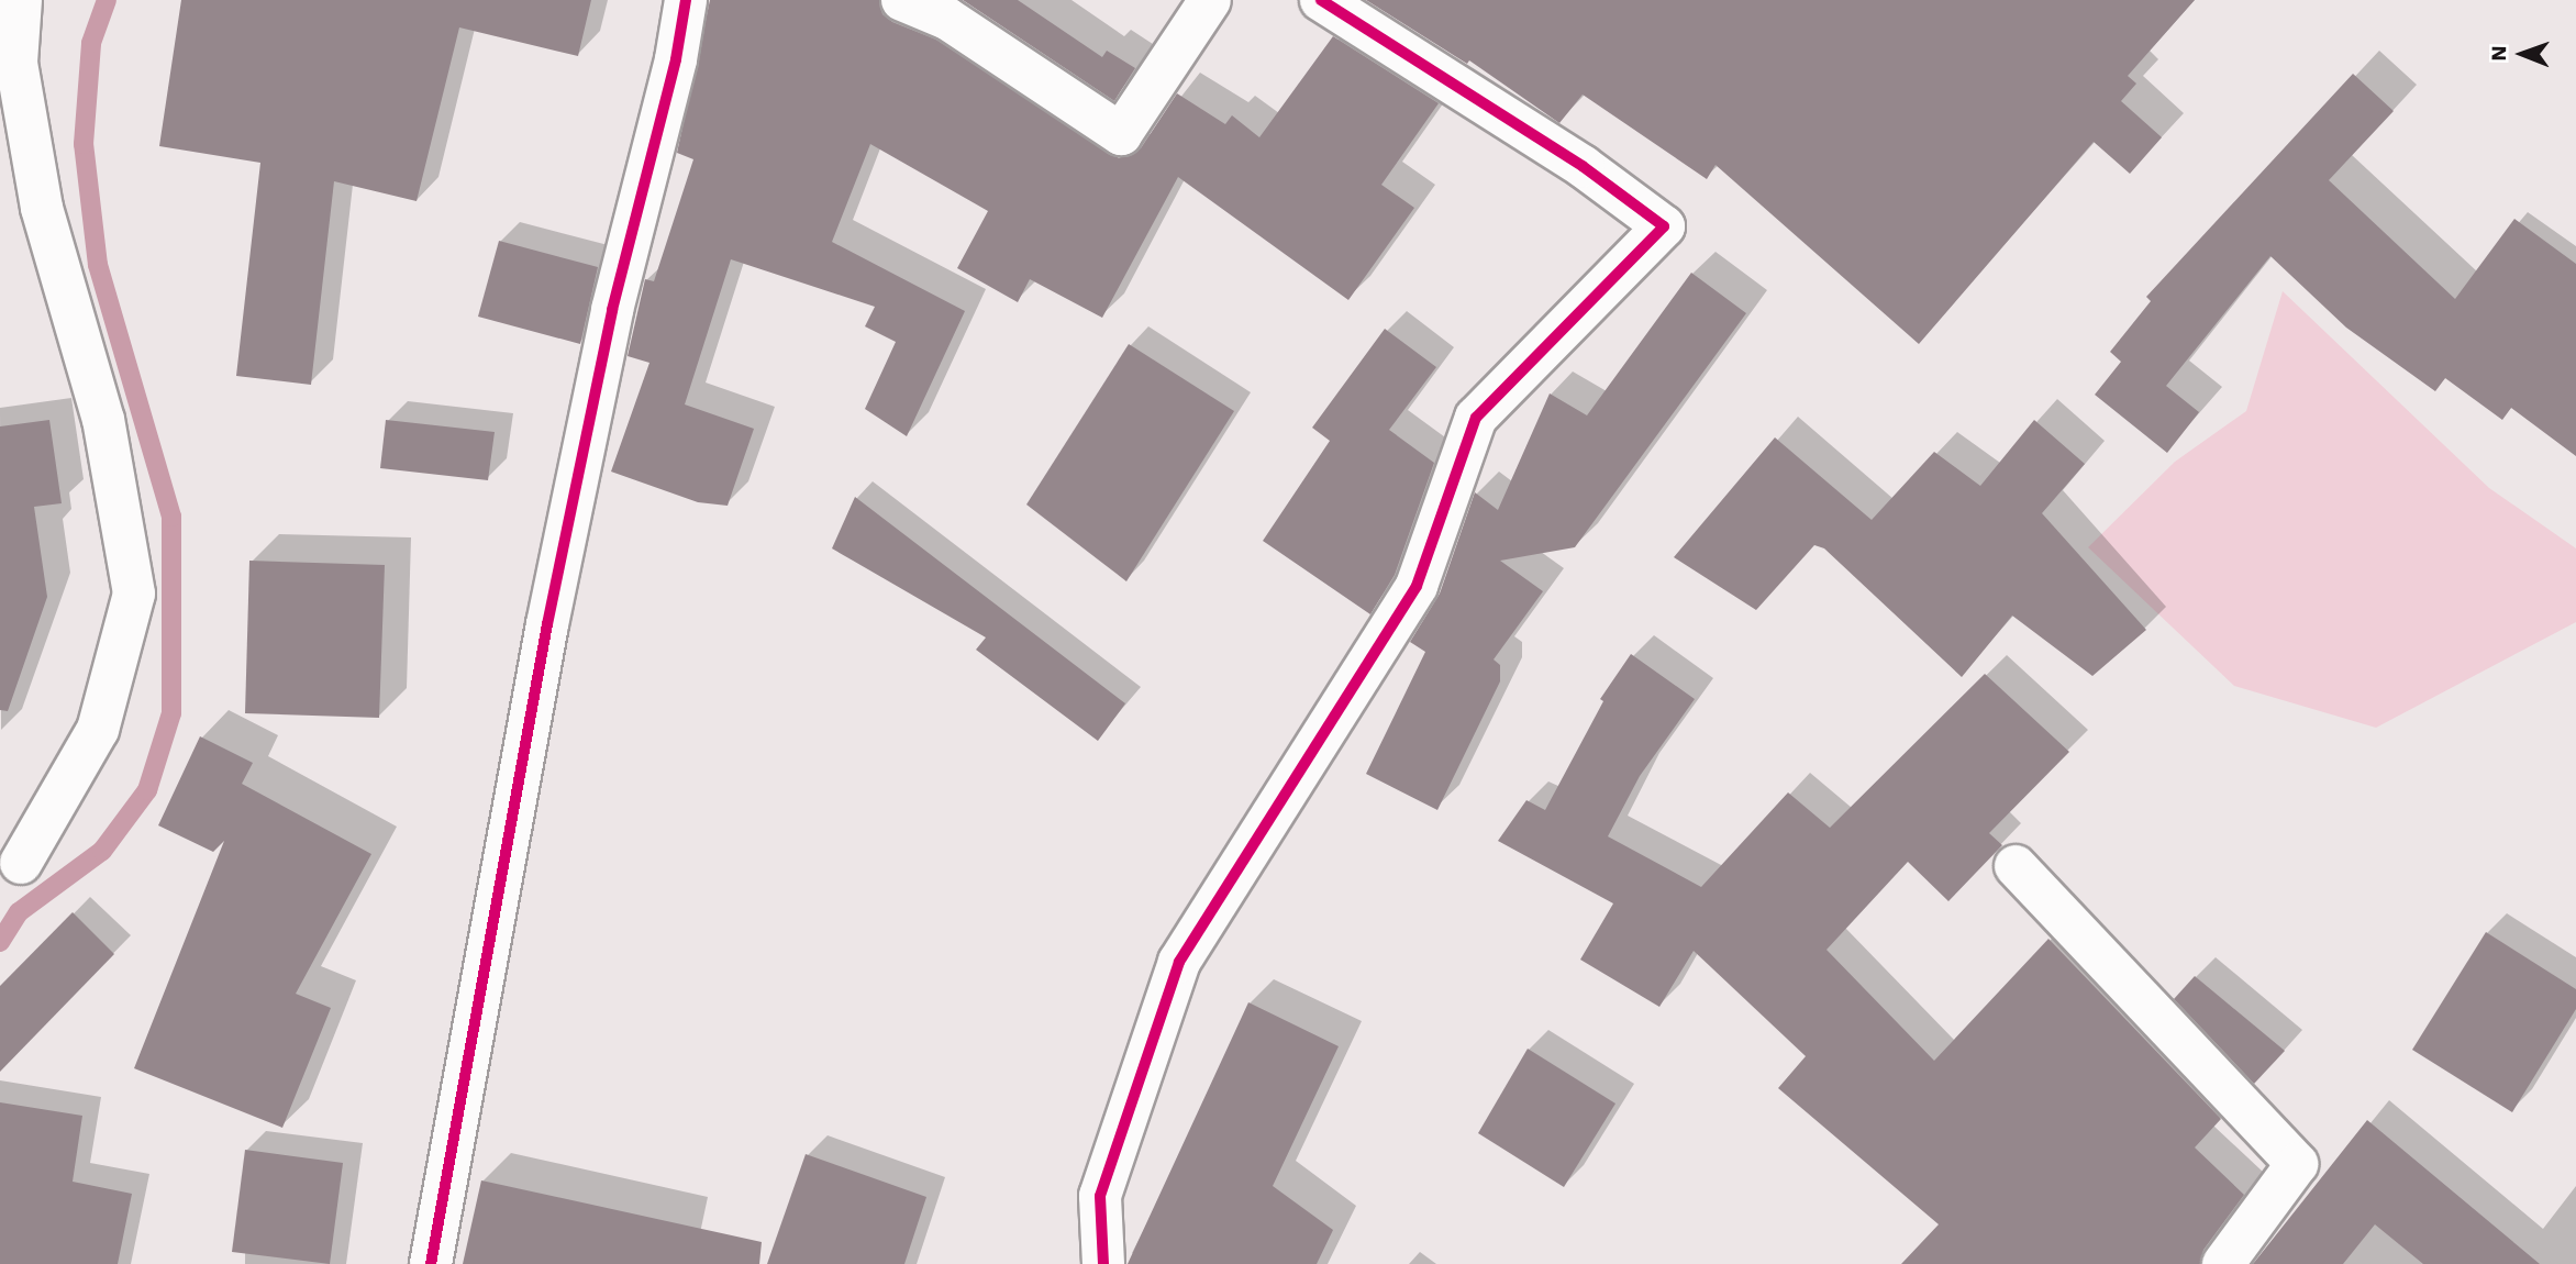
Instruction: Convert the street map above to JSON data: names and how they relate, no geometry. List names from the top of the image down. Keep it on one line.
{"north":"left"}
